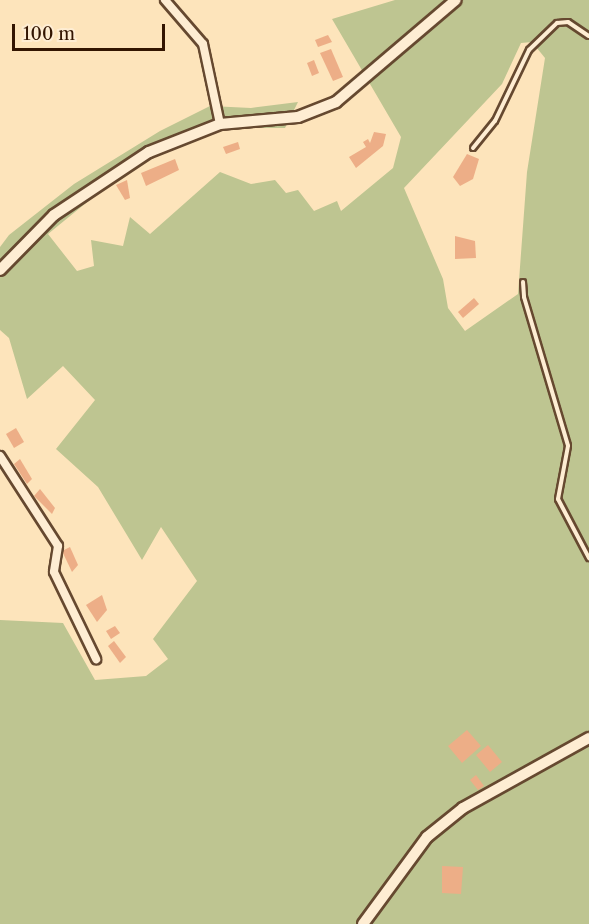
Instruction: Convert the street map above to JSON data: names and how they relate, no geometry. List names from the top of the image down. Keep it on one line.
{"scale_bar":"100 m"}
